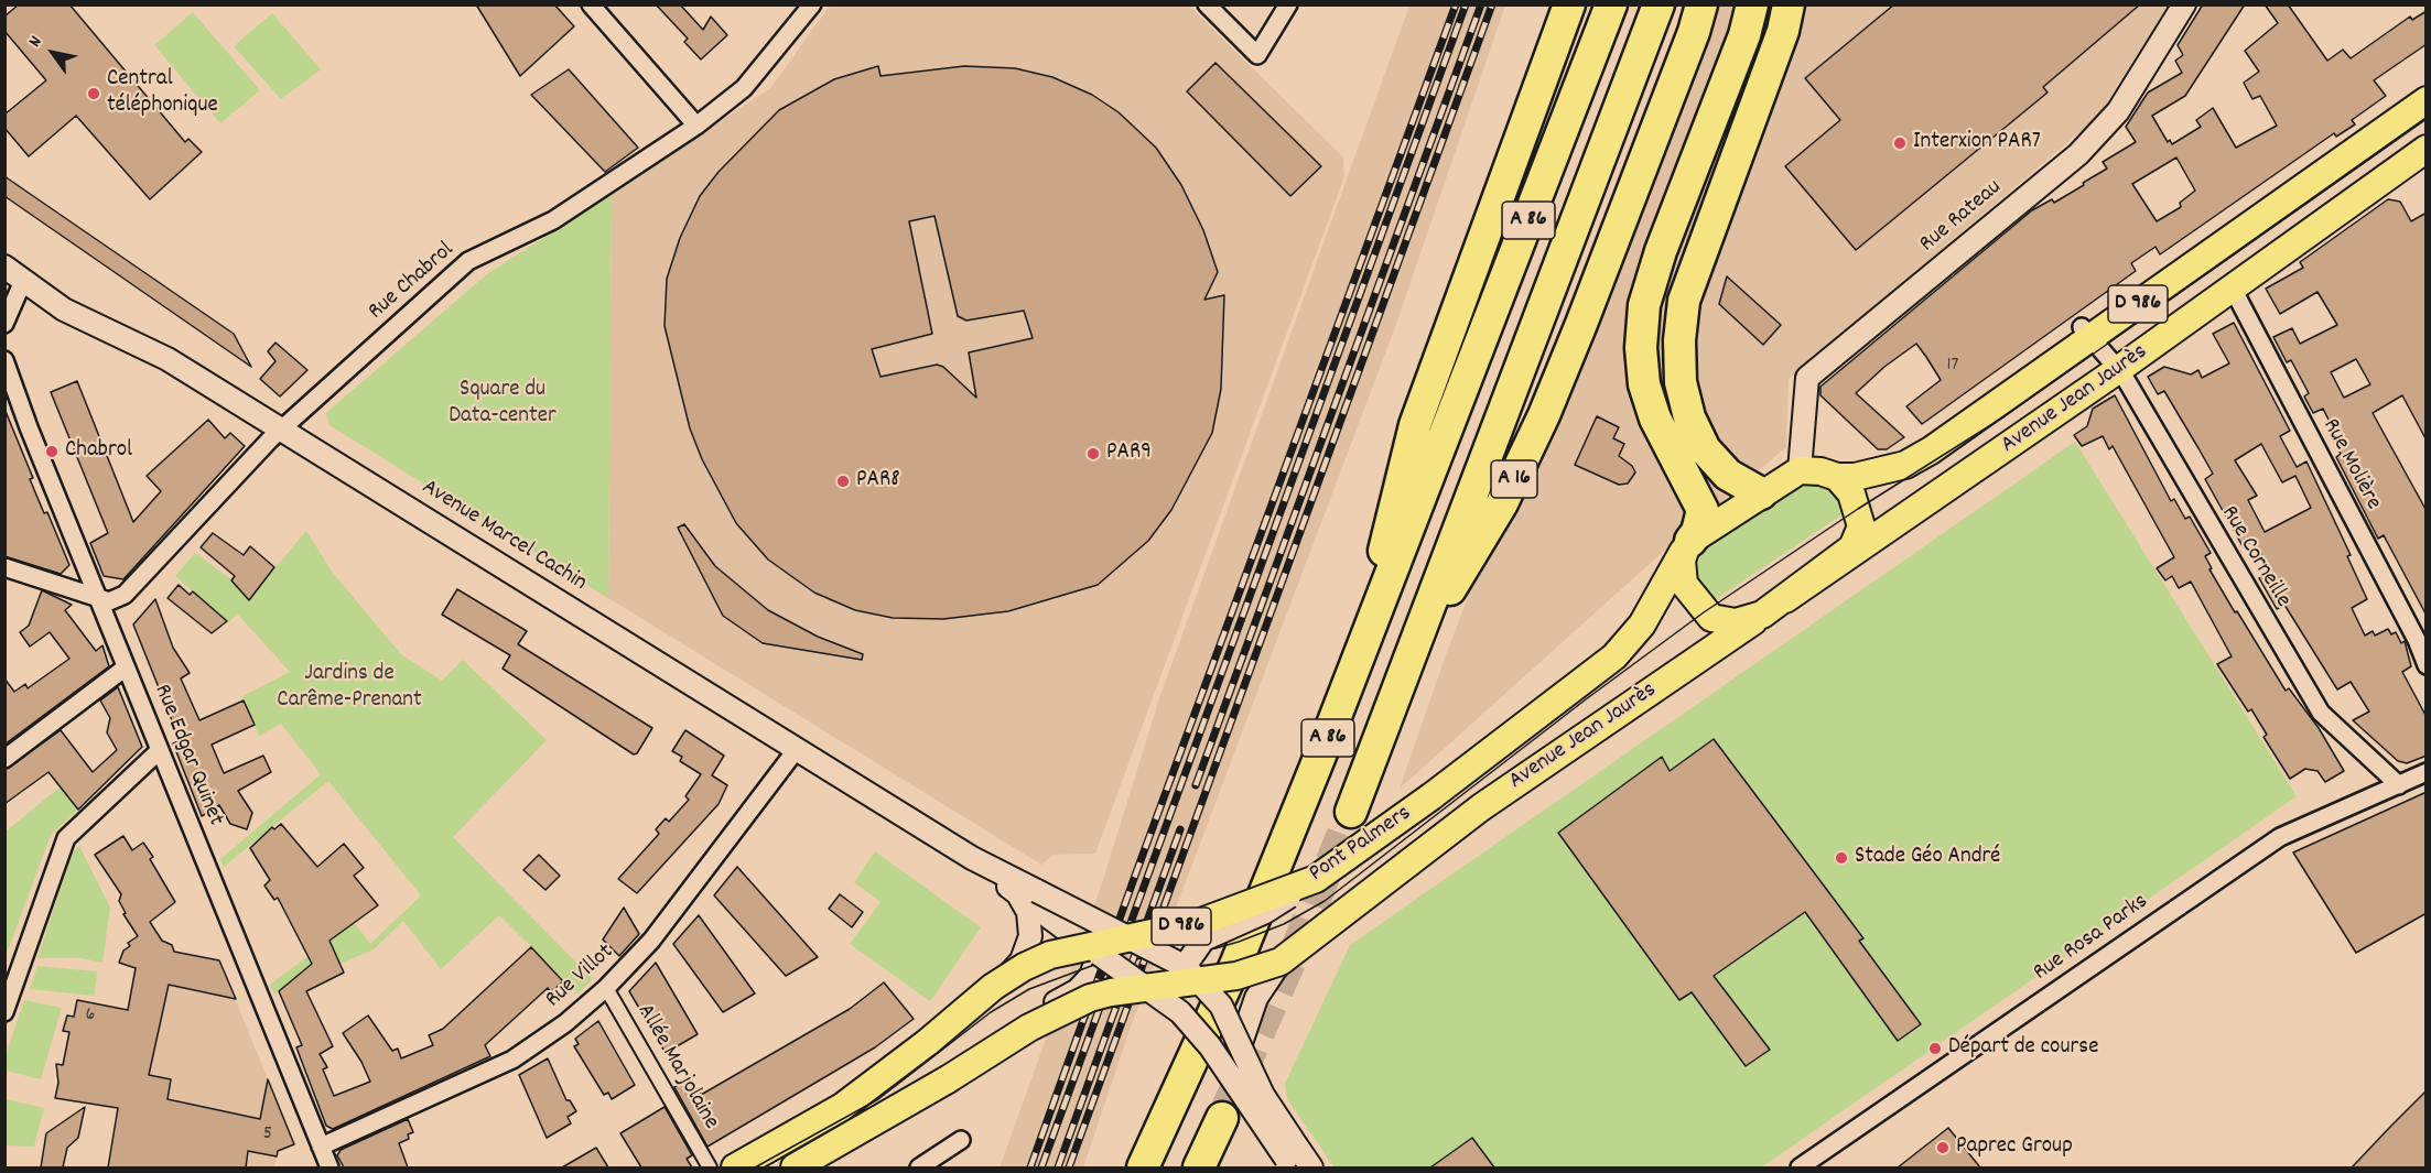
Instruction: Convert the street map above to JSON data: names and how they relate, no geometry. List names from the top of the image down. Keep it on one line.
{"streets":{"highway":["A 86","A 16"],"main road":["D 986","Avenue Jean Jaurès","Pont Palmers"],"street":["Rue Rateau","Rue Chabrol","Rue Molière","Avenue Marcel Cachin","Rue Corneille","Rue Edgar Quinet","Rue Rosa Parks","Rue Villot","Allée Marjolaine"]},"crossings":[["Rue Rateau","Avenue Jean Jaurès"],["A 86","A 16"],["Rue Chabrol","Avenue Marcel Cachin"],["Rue Chabrol","Rue Edgar Quinet"],["Avenue Jean Jaurès","Rue Molière"],["Avenue Jean Jaurès","Avenue Marcel Cachin"],["Avenue Jean Jaurès","Rue Corneille"],["Avenue Jean Jaurès","Pont Palmers"],["Avenue Marcel Cachin","Pont Palmers"],["Avenue Marcel Cachin","Rue Villot"],["Rue Corneille","Rue Rosa Parks"],["Rue Edgar Quinet","Rue Villot"],["Rue Villot","Allée Marjolaine"]],"parks":["Square du Data-center","Jardins de Carême-Prenant"],"places":["Central téléphonique","Interxion PAR7","Chabrol","PAR9","PAR8","Stade Géo André","Départ de course","Paprec Group"],"house_numbers":["17","6","5"],"north":"top left"}
